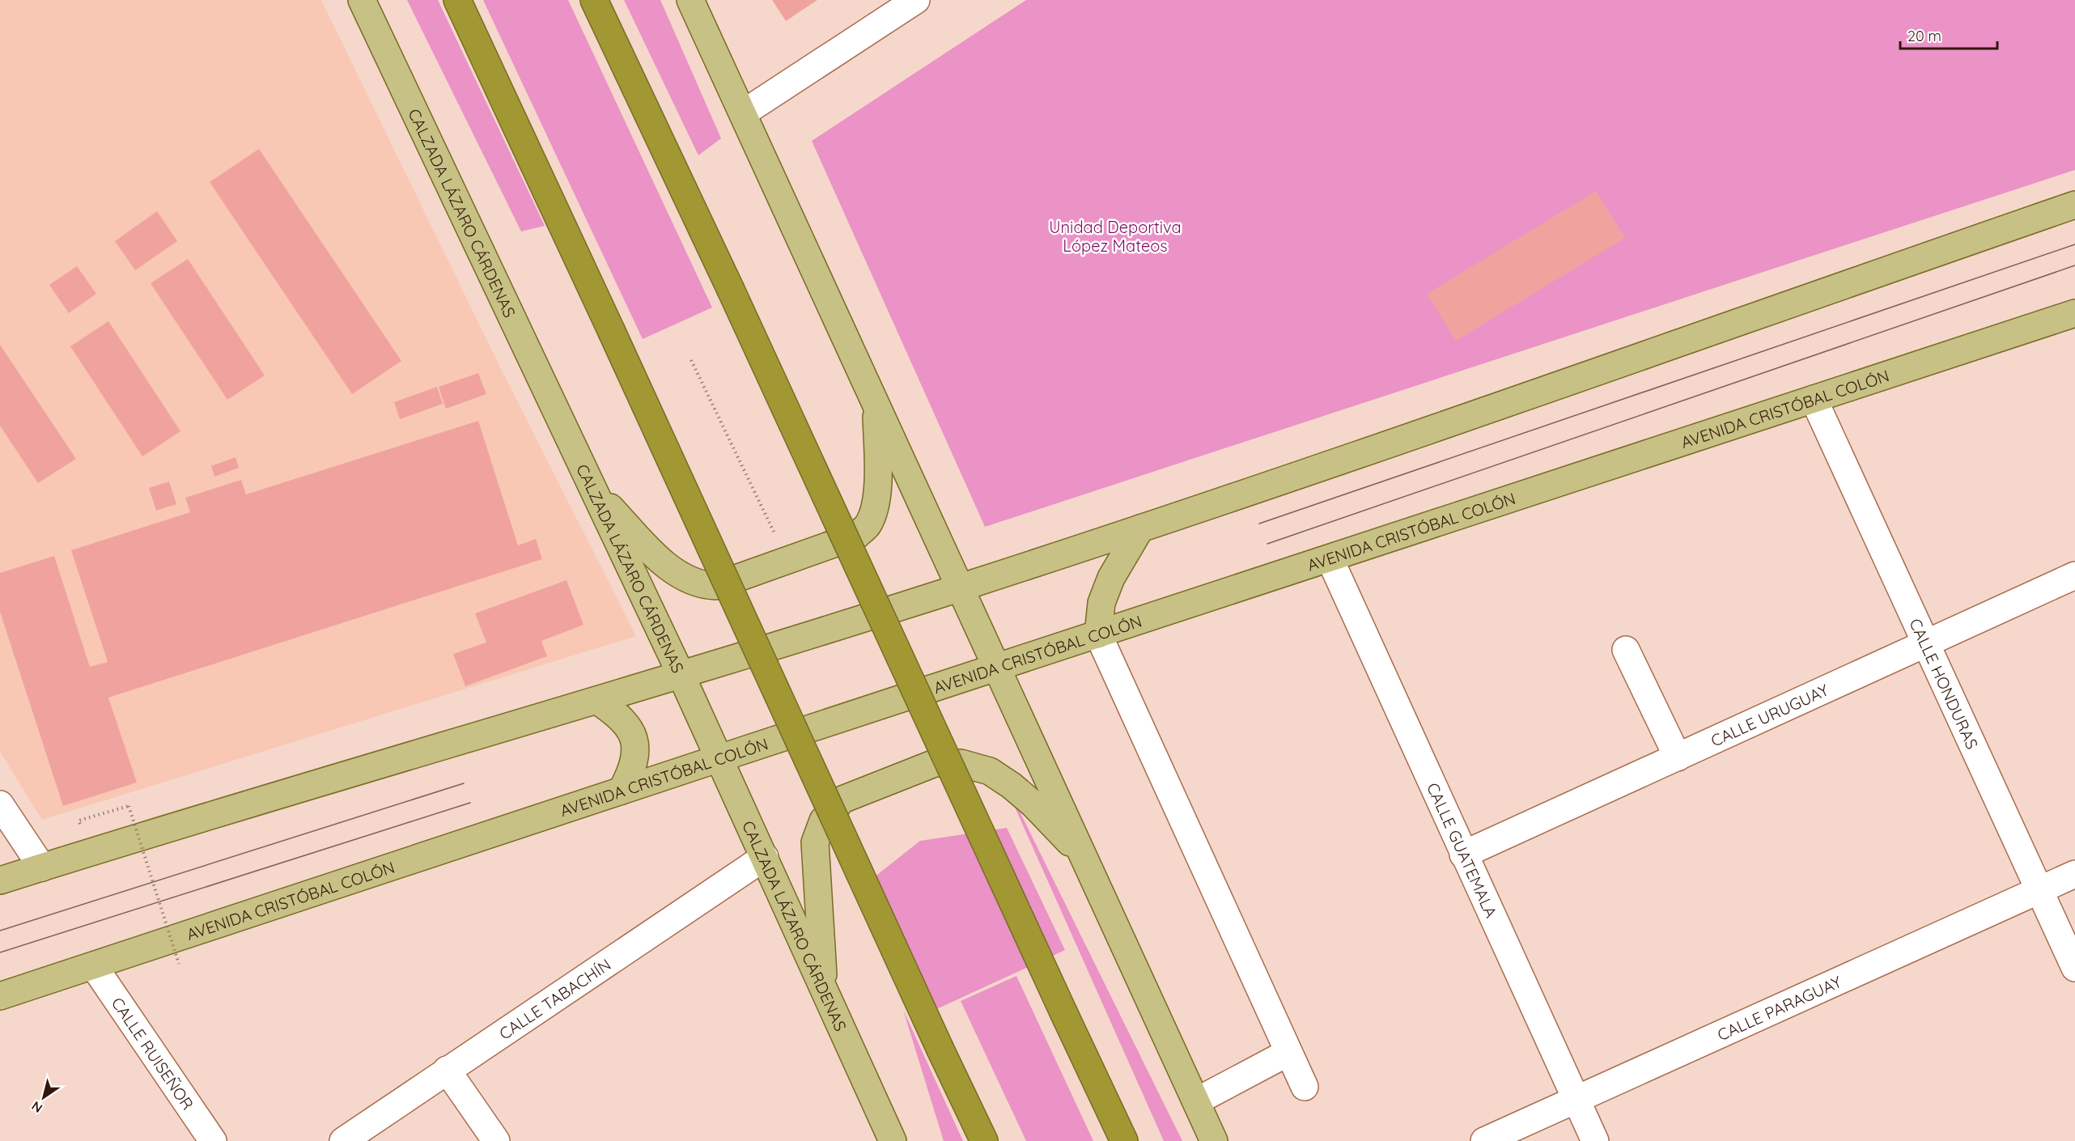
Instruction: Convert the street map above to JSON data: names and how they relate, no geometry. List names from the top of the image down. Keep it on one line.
{"streets":{"main road":["CALZADA LÁZARO CÁRDENAS","AVENIDA CRISTÓBAL COLÓN"],"street":["CALLE HONDURAS","CALLE URUGUAY","CALLE GUATEMALA","CALLE TABACHÍN","CALLE PARAGUAY","CALLE RUISEÑOR"]},"crossings":[["CALZADA LÁZARO CÁRDENAS","AVENIDA CRISTÓBAL COLÓN"],["CALZADA LÁZARO CÁRDENAS","CALLE TABACHÍN"],["AVENIDA CRISTÓBAL COLÓN","CALLE HONDURAS"],["AVENIDA CRISTÓBAL COLÓN","CALLE GUATEMALA"],["AVENIDA CRISTÓBAL COLÓN","CALLE RUISEÑOR"],["CALLE HONDURAS","CALLE URUGUAY"],["CALLE HONDURAS","CALLE PARAGUAY"],["CALLE URUGUAY","CALLE GUATEMALA"],["CALLE GUATEMALA","CALLE PARAGUAY"]],"parks":["Unidad Deportiva López Mateos"],"scale_bar":"20 m","north":"bottom left"}
